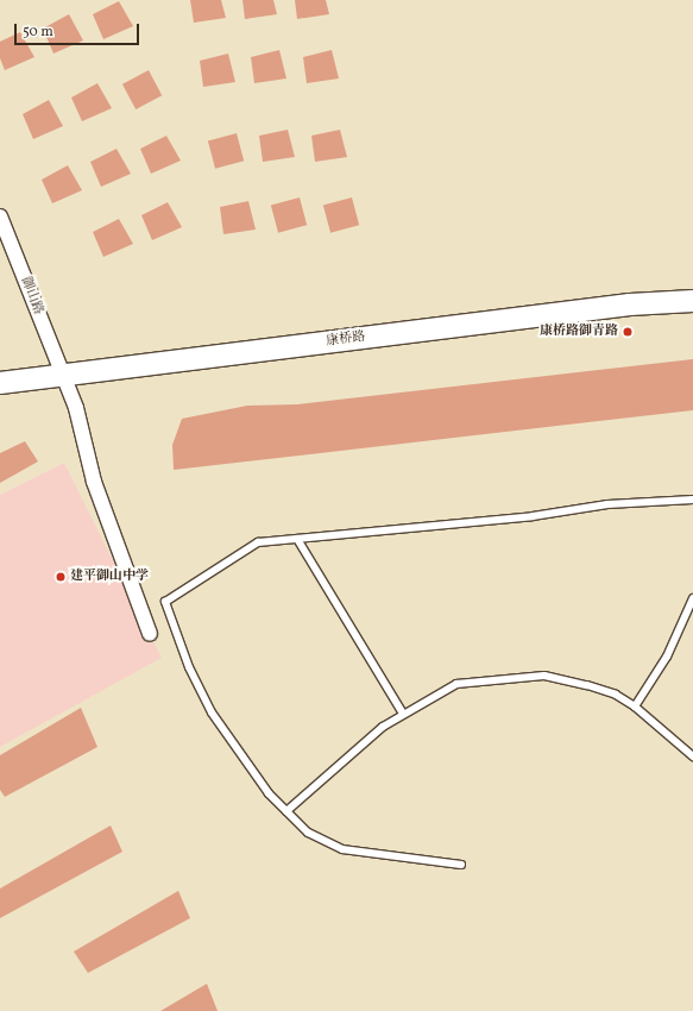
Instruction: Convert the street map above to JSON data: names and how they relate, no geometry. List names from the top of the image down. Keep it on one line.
{"streets":{"main road":["康桥路"],"street":["御山路"]},"crossings":[["御山路","康桥路"]],"places":["康桥路御青路","建平御山中学"],"scale_bar":"50 m"}
